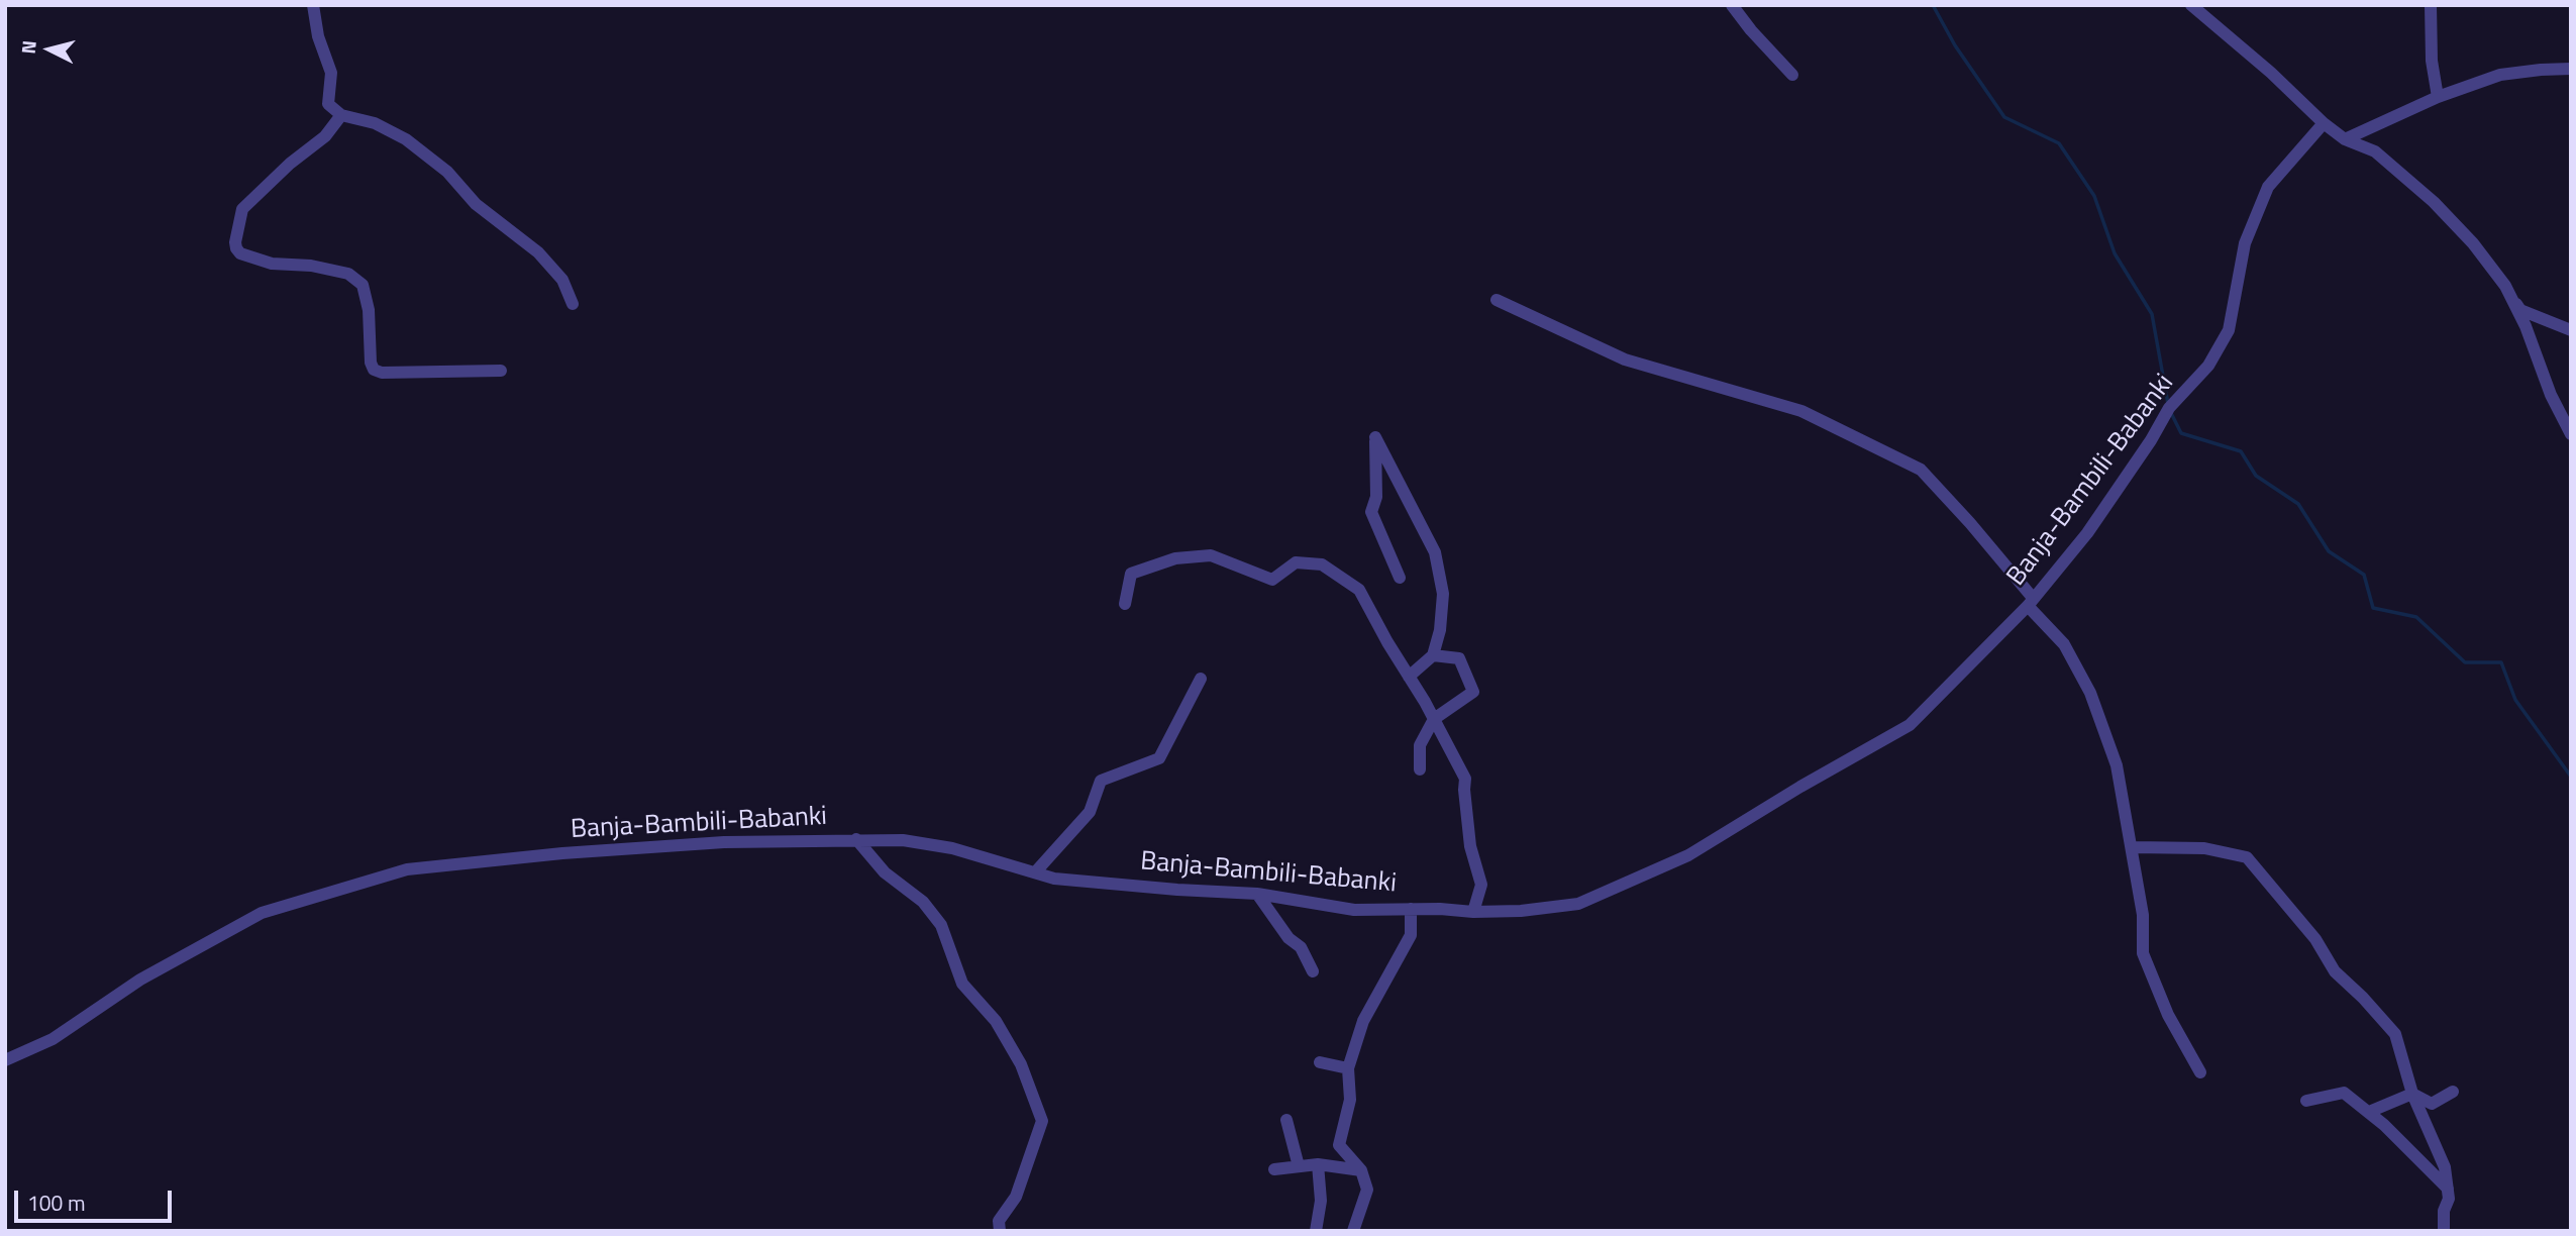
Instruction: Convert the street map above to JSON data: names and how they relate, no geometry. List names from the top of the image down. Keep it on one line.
{"streets":{"street":["Banja-Bambili-Babanki"]},"scale_bar":"100 m","north":"left"}
